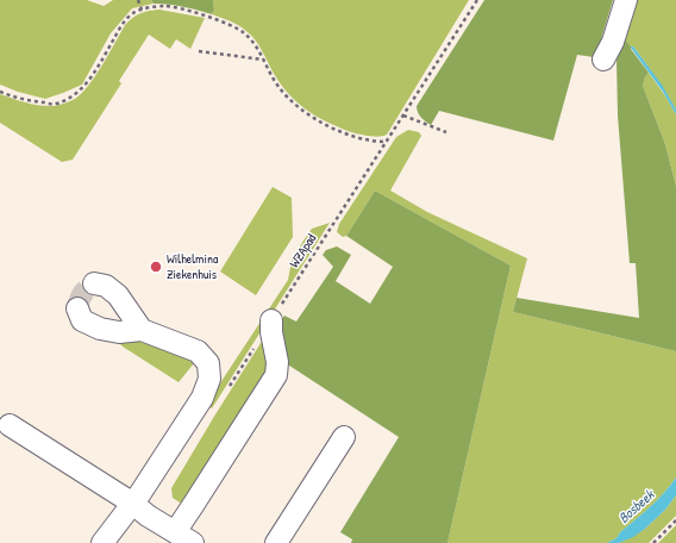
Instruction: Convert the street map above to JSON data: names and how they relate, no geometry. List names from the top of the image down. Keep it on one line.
{"streets":{"path":["WZApad"]},"water":["Bosbeek"],"places":["Wilhelmina Ziekenhuis"]}
